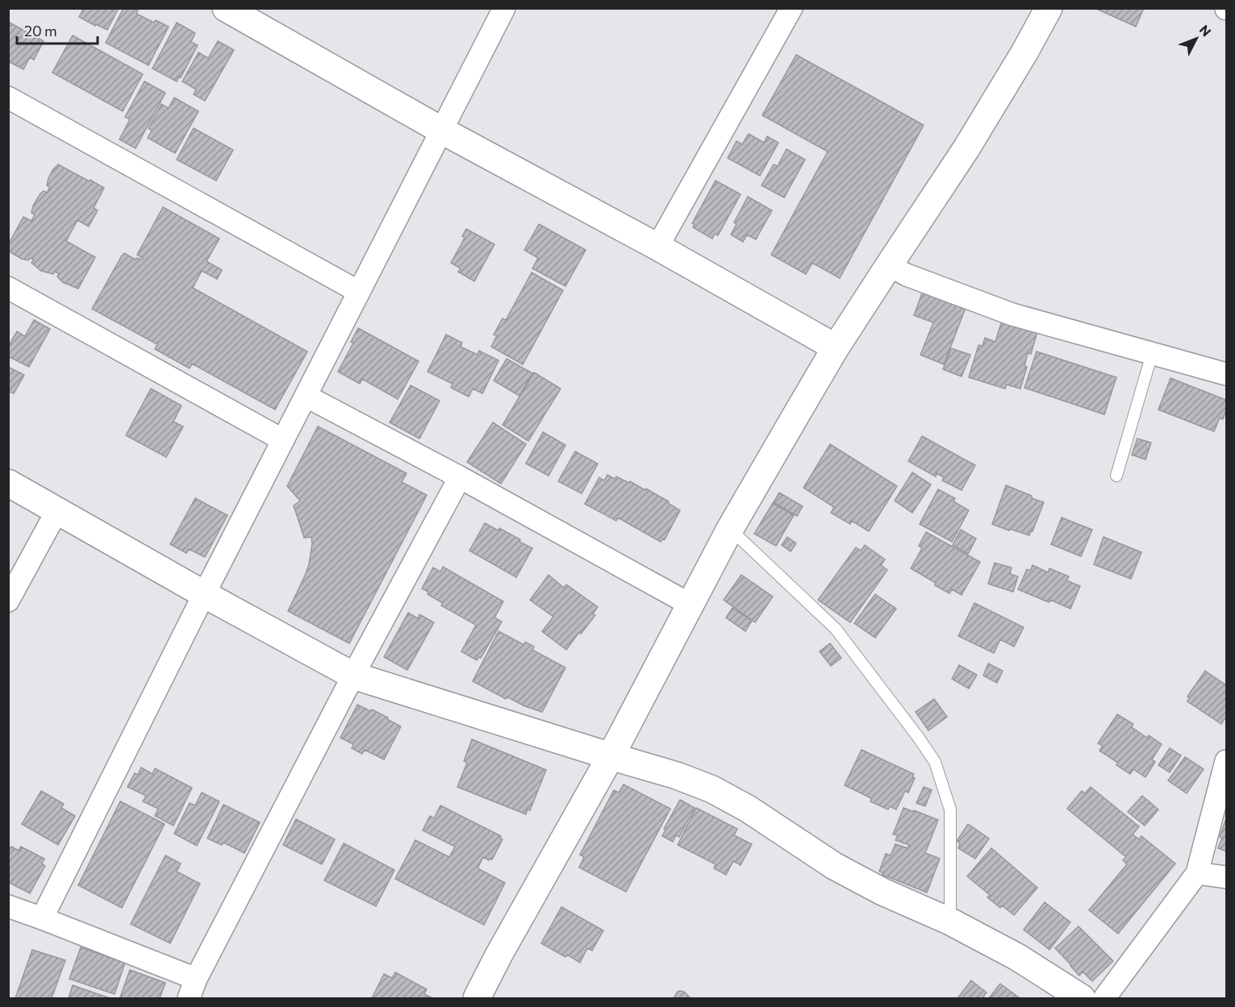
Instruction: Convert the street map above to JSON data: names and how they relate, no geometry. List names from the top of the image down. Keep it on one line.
{"scale_bar":"20 m","north":"top right"}
